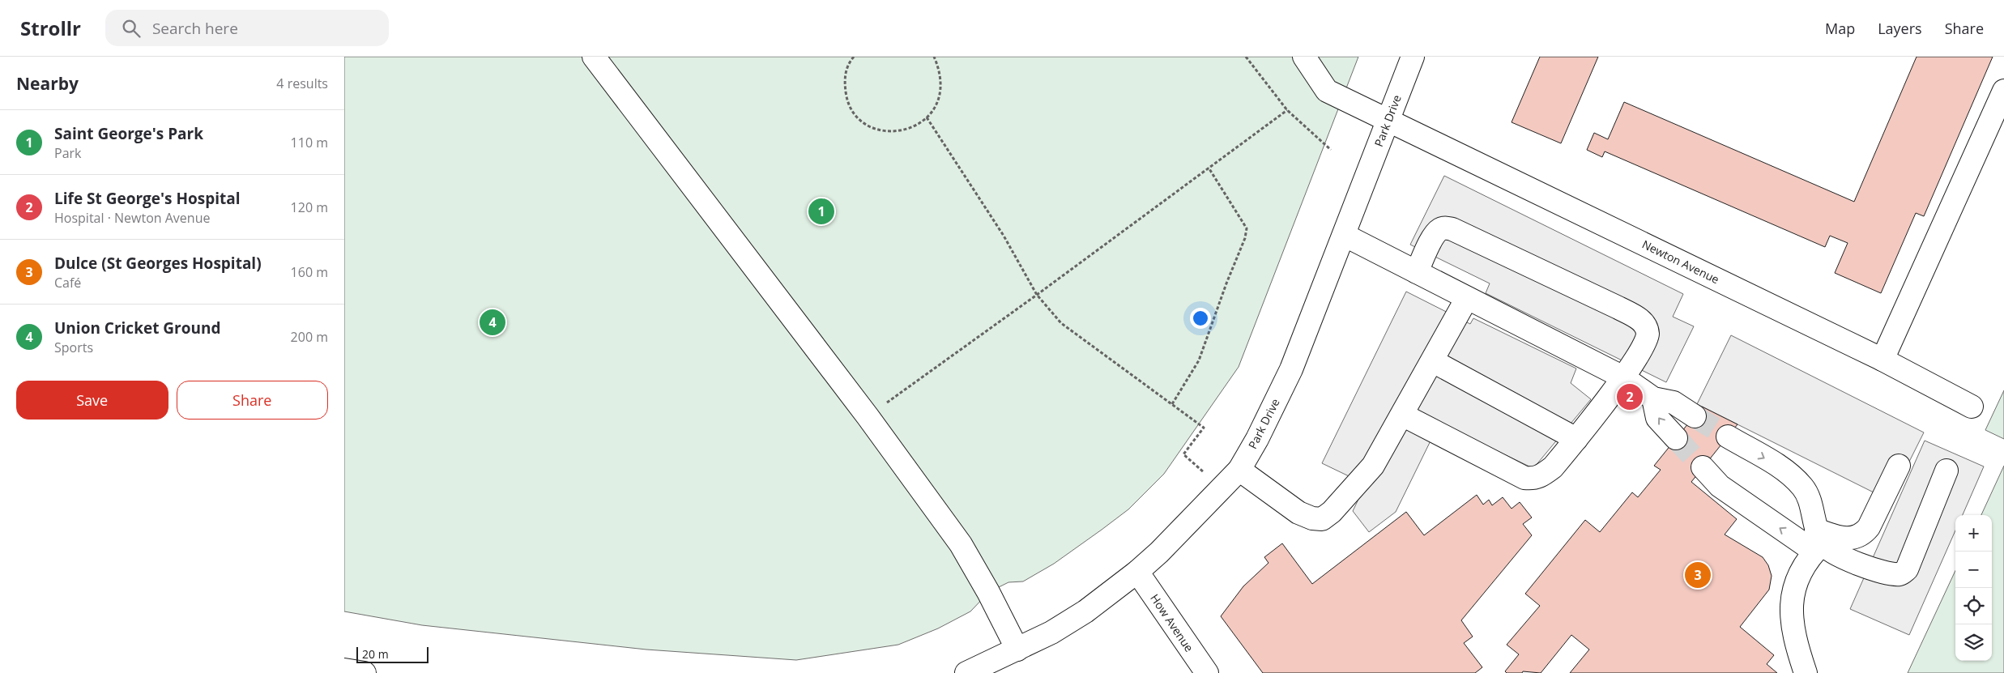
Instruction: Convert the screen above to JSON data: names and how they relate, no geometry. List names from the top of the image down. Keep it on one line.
{"streets":{"street":["Park Drive","Newton Avenue","How Avenue"]},"crossings":[["Park Drive","Newton Avenue"],["Park Drive","How Avenue"]],"scale_bar":"20 m","page":{"header":"Strollr","search":"Search here","nav":["Map","Layers","Share"],"heading":["Nearby","4 results"],"list":[{"mark":"1","name":"Saint George's Park","note":"Park","value":"110 m"},{"mark":"2","name":"Life St George's Hospital","note":"Hospital · Newton Avenue","value":"120 m"},{"mark":"3","name":"Dulce (St Georges Hospital)","note":"Café","value":"160 m"},{"mark":"4","name":"Union Cricket Ground","note":"Sports","value":"200 m"}],"pins":["1","4","2","3"],"buttons":["Save","Share"],"map_buttons":["+","−"],"scale":"20 m"}}
